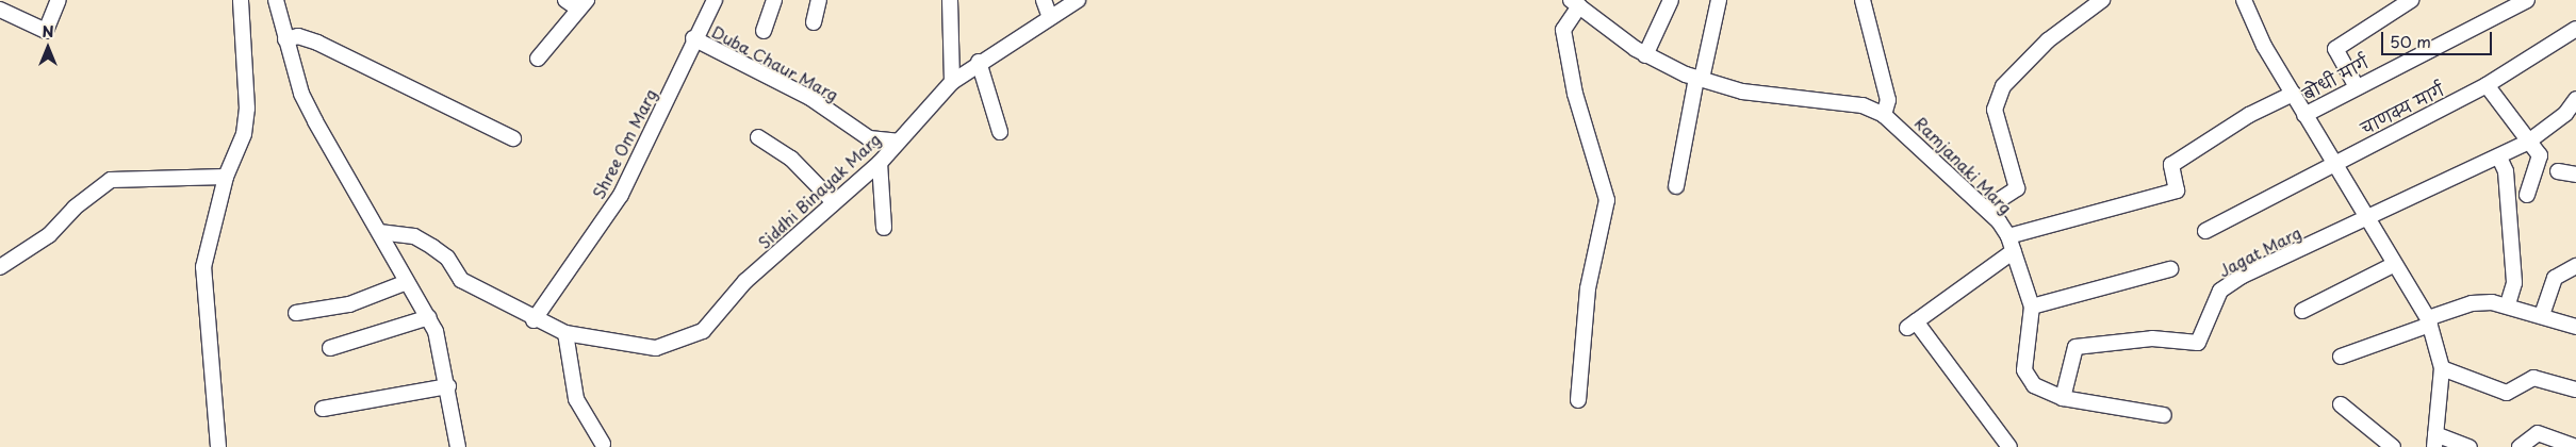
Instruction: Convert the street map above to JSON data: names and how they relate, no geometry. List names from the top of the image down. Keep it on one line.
{"streets":{"street":["Duba Chaur Marg","बोधी मार्ग","चाणक्य मार्ग","Shree Om Marg","Ramjanaki Marg","Siddhi Binayak Marg","Jagat Marg"]},"crossings":[["Duba Chaur Marg","Shree Om Marg"],["Duba Chaur Marg","Siddhi Binayak Marg"],["Shree Om Marg","Siddhi Binayak Marg"],["Ramjanaki Marg","Jagat Marg"]],"scale_bar":"50 m","north":"top"}
